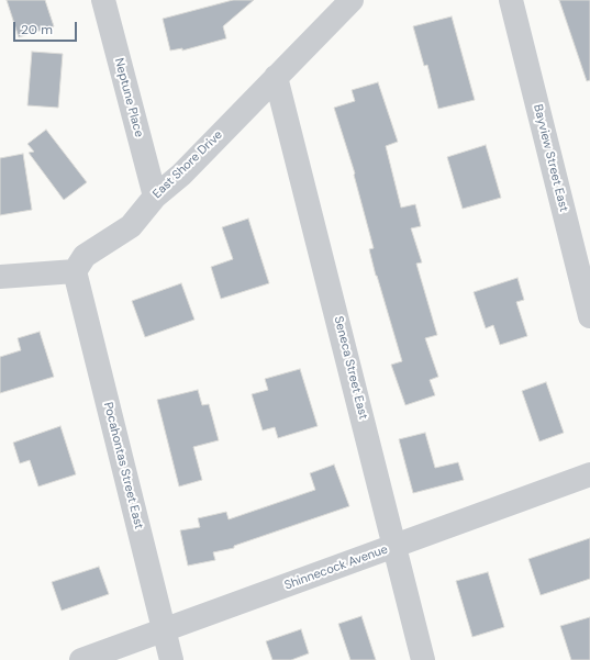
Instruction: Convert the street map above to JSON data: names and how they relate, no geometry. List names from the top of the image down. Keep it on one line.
{"streets":{"street":["Neptune Place","Bayview Street East","East Shore Drive","Seneca Street East","Pocahontas Street East","Shinnecock Avenue"]},"crossings":[["Neptune Place","East Shore Drive"],["East Shore Drive","Seneca Street East"],["East Shore Drive","Pocahontas Street East"],["Seneca Street East","Shinnecock Avenue"],["Pocahontas Street East","Shinnecock Avenue"]],"scale_bar":"20 m"}
